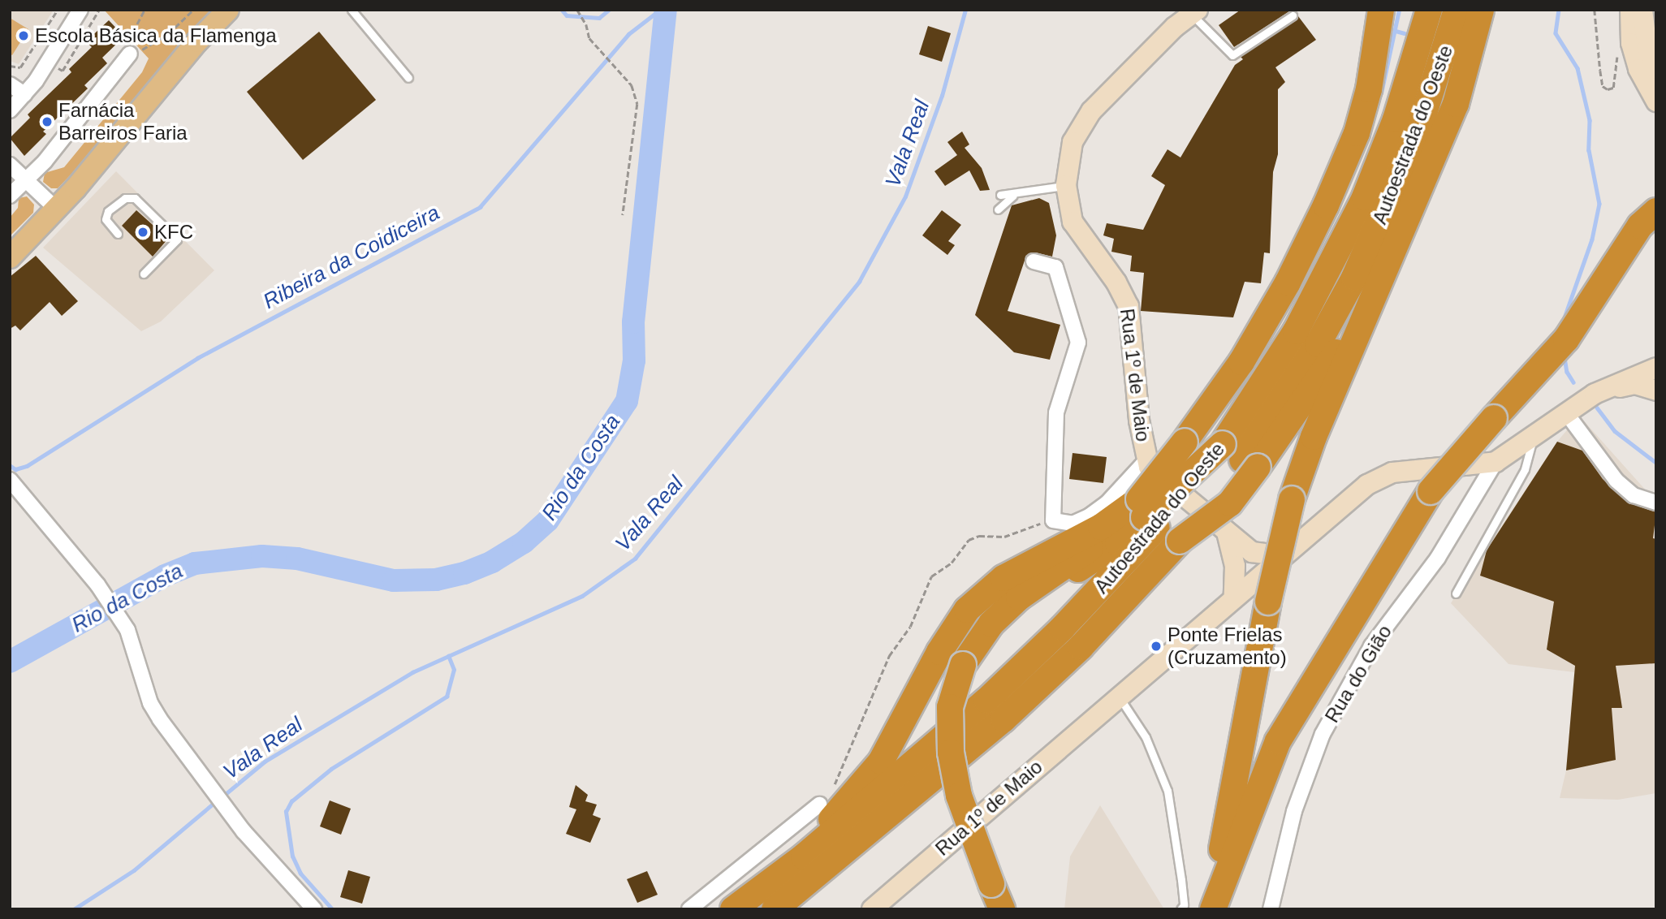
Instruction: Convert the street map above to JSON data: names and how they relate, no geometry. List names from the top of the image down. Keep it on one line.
{"streets":{"highway":["Autoestrada do Oeste"],"street":["Rua 1º de Maio","Rua do Gião"]},"crossings":[["Rua 1º de Maio","Rua do Gião"]],"water":["Vala Real","Ribeira da Coidiceira","Rio da Costa"],"places":["Escola Básica da Flamenga","Farnácia Barreiros Faria","KFC","Ponte Frielas (Cruzamento)"]}
